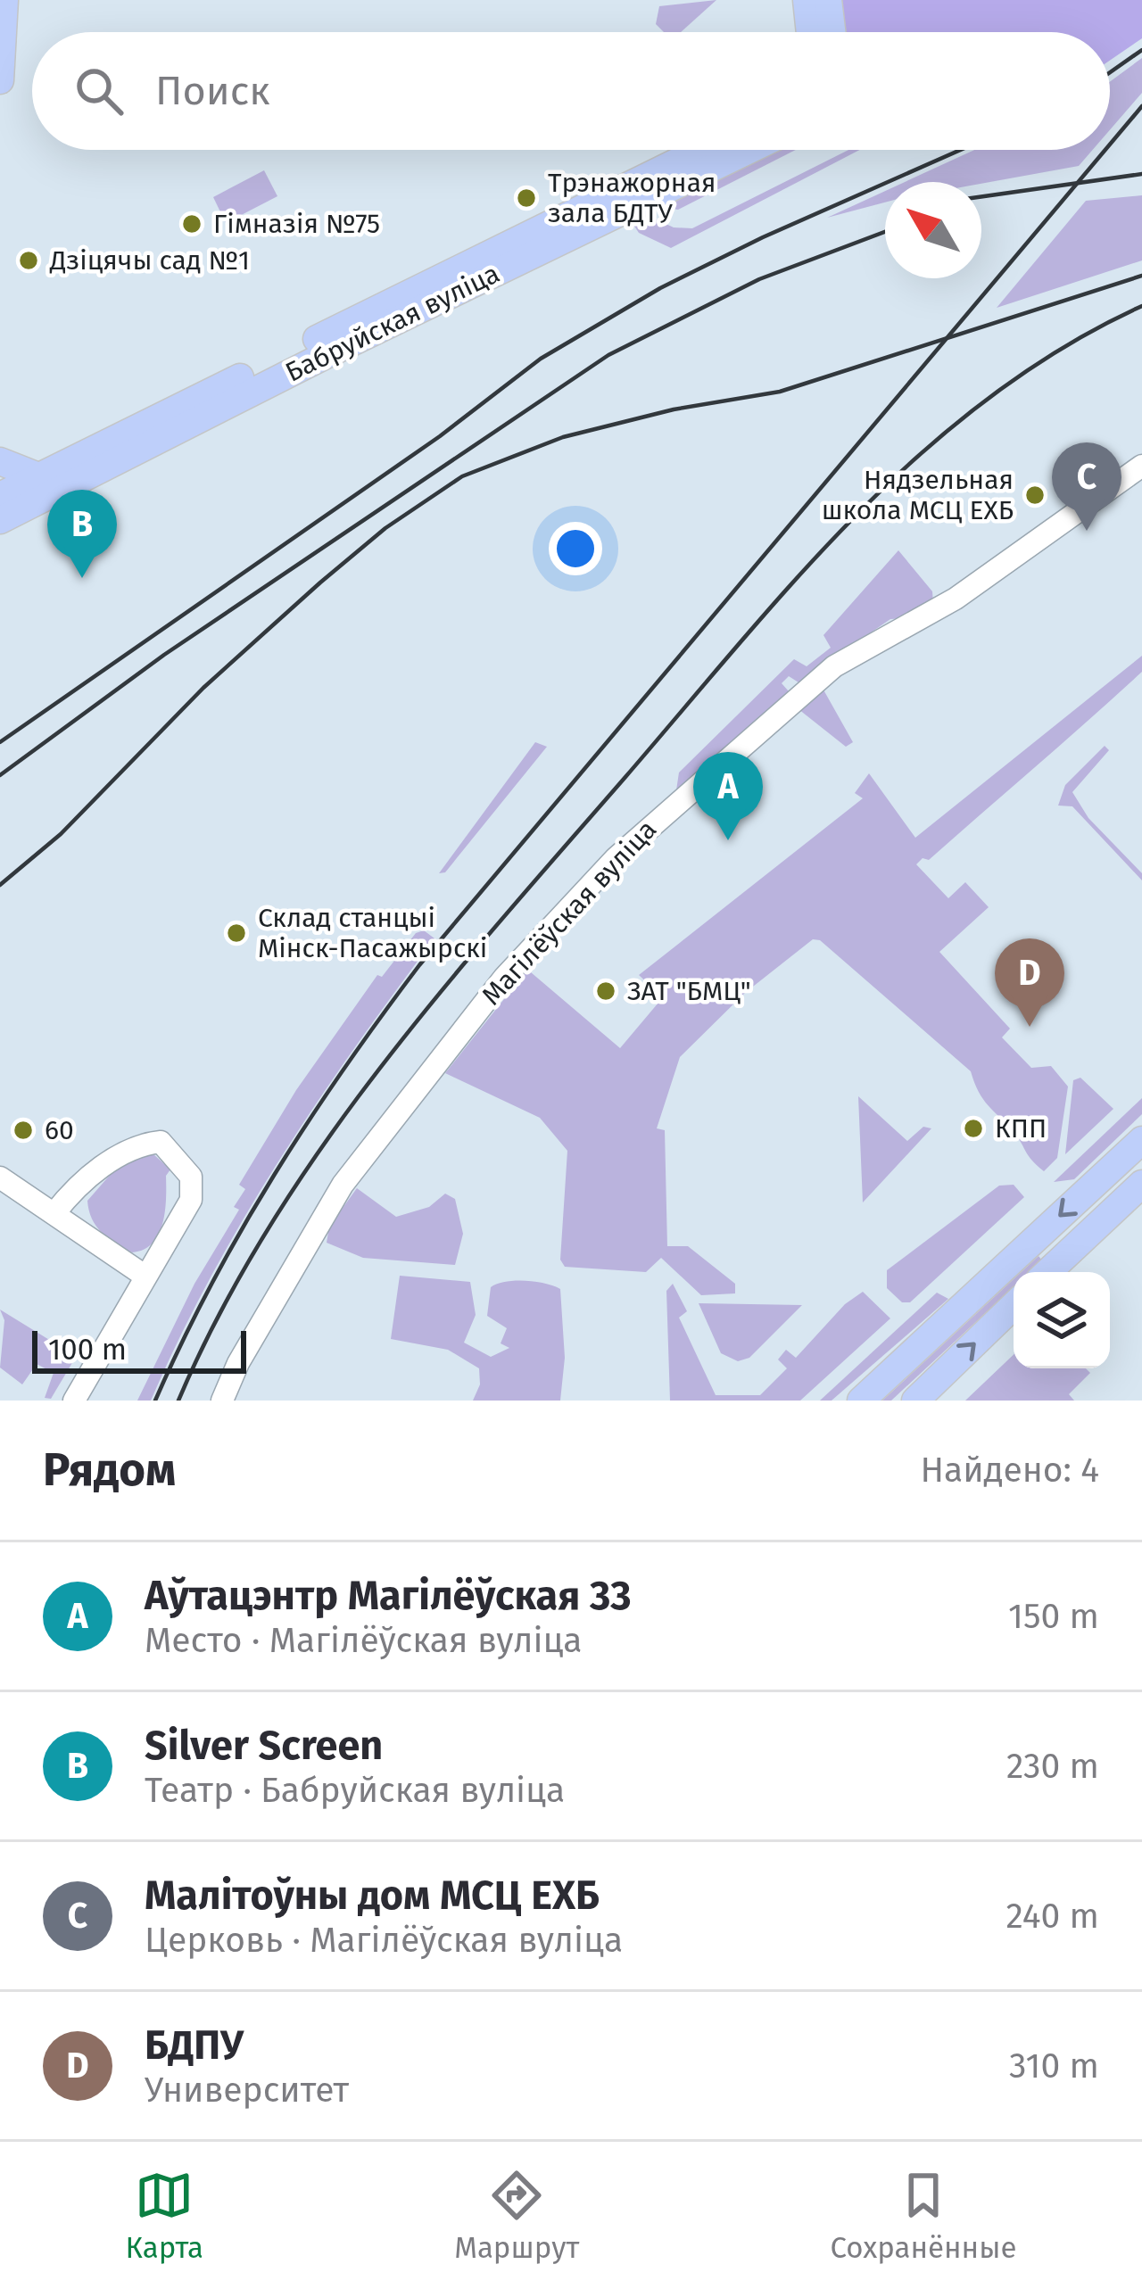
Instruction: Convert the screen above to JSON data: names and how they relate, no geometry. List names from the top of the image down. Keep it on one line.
{"streets":{"main road":["Бабруйская вуліца"],"street":["Магілёўская вуліца"]},"places":["Трэнажорная зала БДТУ","Гімназія №75","Дзіцячы сад №1","Нядзельная школа МСЦ ЕХБ","Склад станцыі Мінск-Пасажырскі","ЗАТ \"БМЦ\"","КПП","60"],"scale_bar":"100 m","north":"top left","page":{"search":"Поиск","pins":["C","B","A","D"],"scale":"100 m","heading":["Рядом","Найдено: 4"],"list":[{"mark":"A","name":"Аўтацэнтр Магілёўская 33","note":"Место · Магілёўская вуліца","value":"150 m"},{"mark":"B","name":"Silver Screen","note":"Театр · Бабруйская вуліца","value":"230 m"},{"mark":"C","name":"Малітоўны дом МСЦ ЕХБ","note":"Церковь · Магілёўская вуліца","value":"240 m"},{"mark":"D","name":"БДПУ","note":"Университет","value":"310 m"}],"nav":["Карта","Маршрут","Сохранённые"]}}
